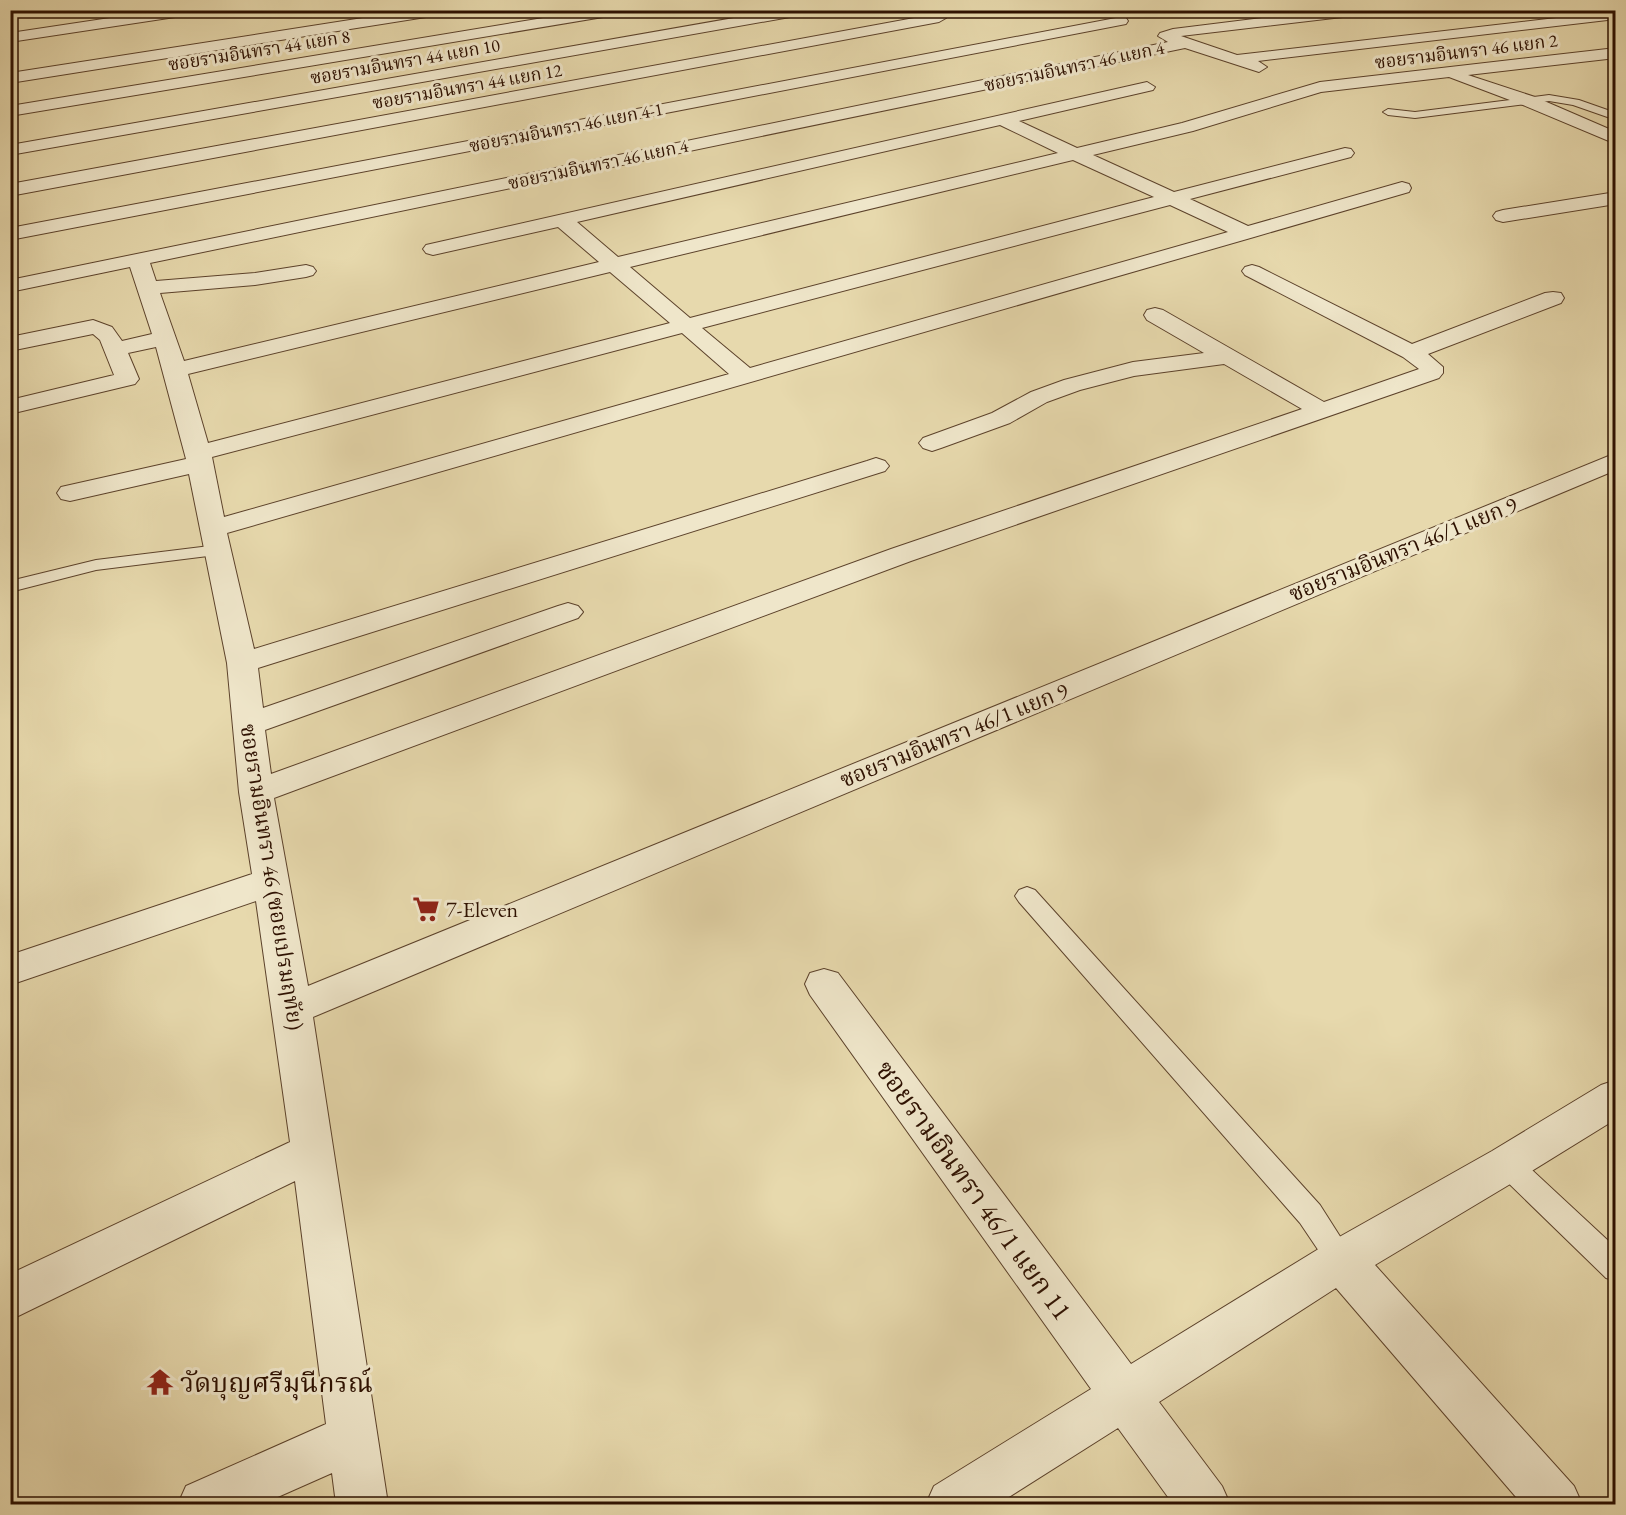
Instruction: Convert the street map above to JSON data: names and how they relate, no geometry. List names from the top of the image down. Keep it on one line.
{"streets":{"street":["ซอยรามอินทรา 44 แยก 8","ซอยรามอินทรา 46 แยก 2","ซอยรามอินทรา 44 แยก 10","ซอยรามอินทรา 46 แยก 4","ซอยรามอินทรา 44 แยก 12","ซอยรามอินทรา 46 แยก 4-1","ซอยรามอินทรา 46/1 แยก 9","ซอยรามอินทรา 46 (ซอยเปรมฤทัย)","ซอยรามอินทรา 46/1 แยก 11"]},"crossings":[["ซอยรามอินทรา 46 แยก 4","ซอยรามอินทรา 46 (ซอยเปรมฤทัย)"],["ซอยรามอินทรา 46/1 แยก 9","ซอยรามอินทรา 46 (ซอยเปรมฤทัย)"]],"places":{"supermarket":["7-Eleven"],"temple":["วัดบุญศรีมุนีกรณ์"]}}
